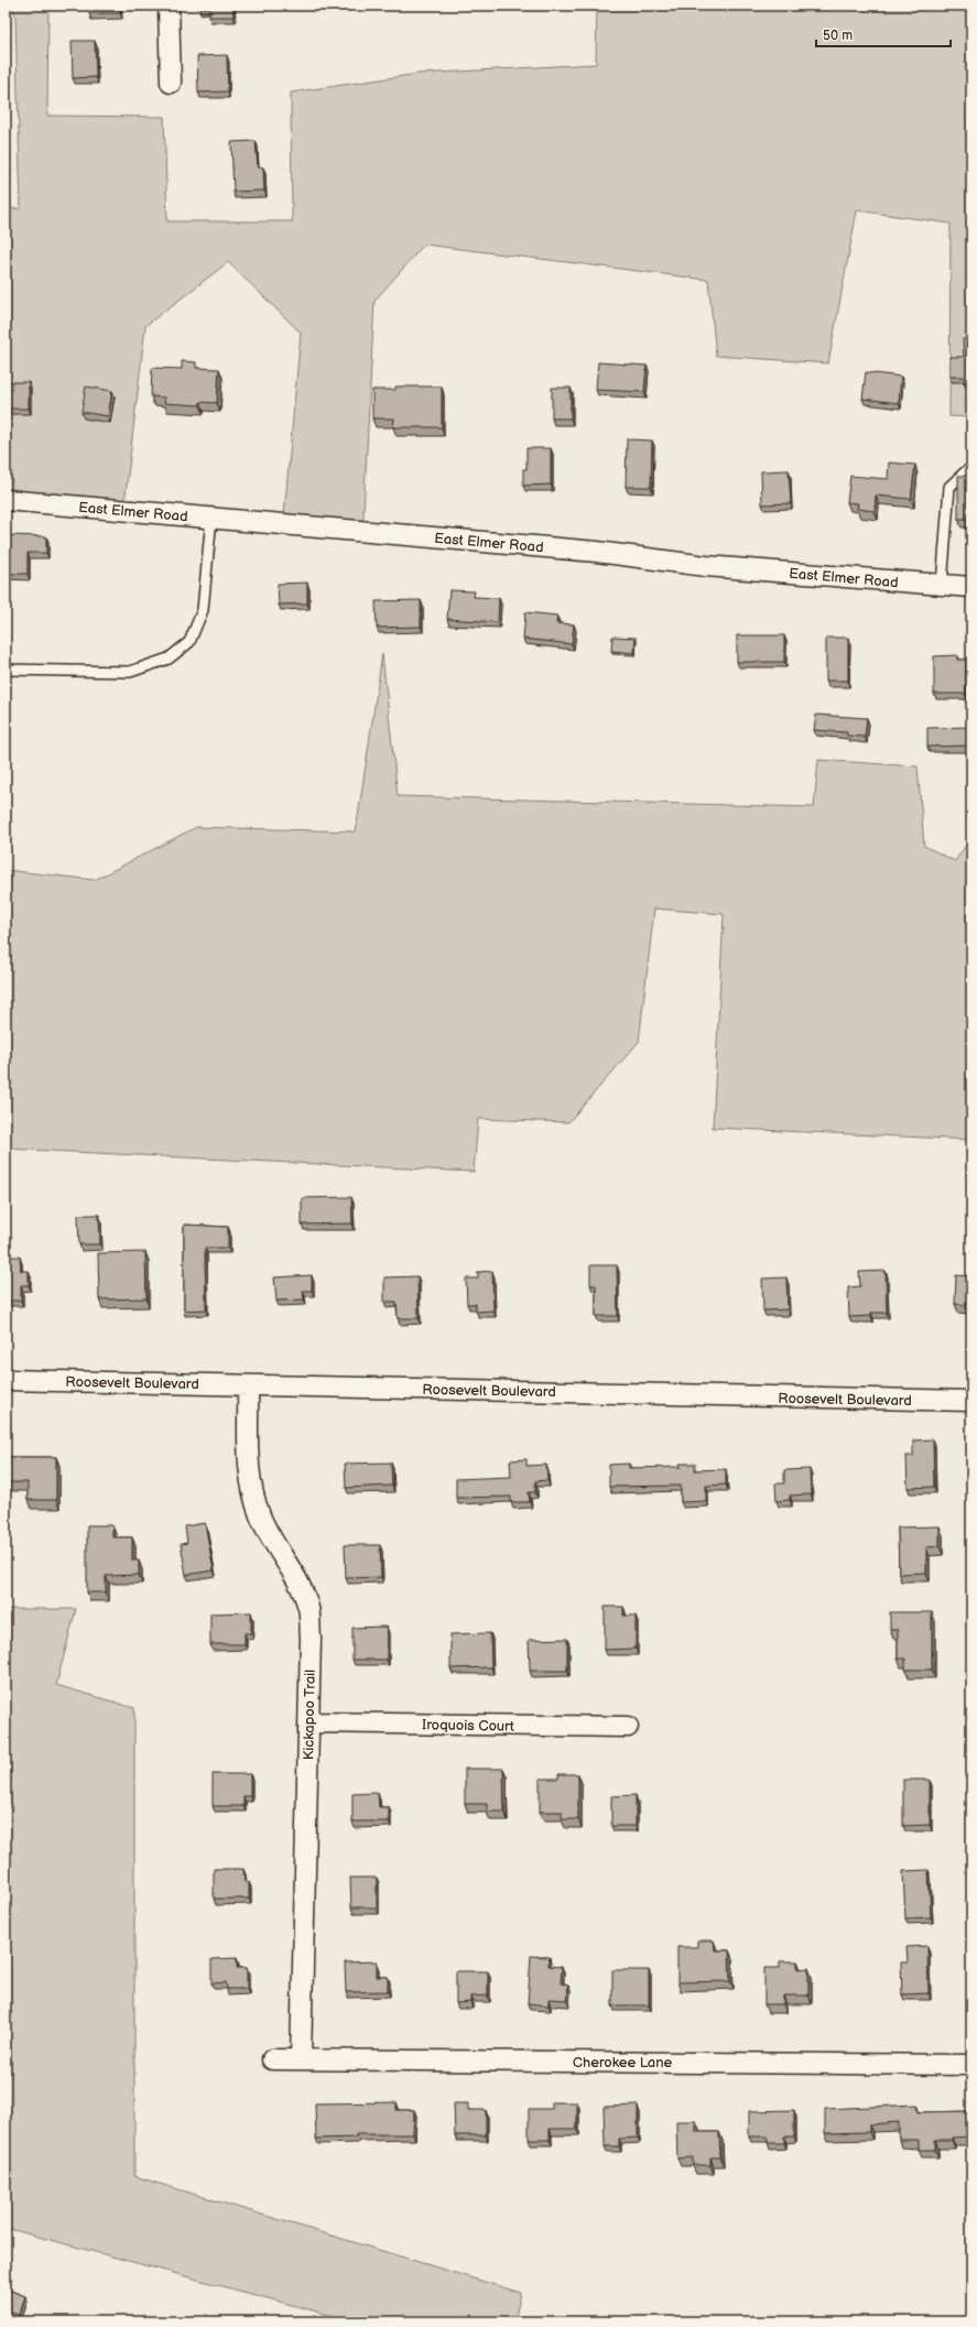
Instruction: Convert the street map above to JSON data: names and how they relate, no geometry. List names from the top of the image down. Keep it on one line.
{"streets":{"street":["East Elmer Road","Roosevelt Boulevard","Kickapoo Trail","Iroquois Court","Cherokee Lane"]},"crossings":[["Roosevelt Boulevard","Kickapoo Trail"],["Kickapoo Trail","Iroquois Court"],["Kickapoo Trail","Cherokee Lane"]],"scale_bar":"50 m"}
